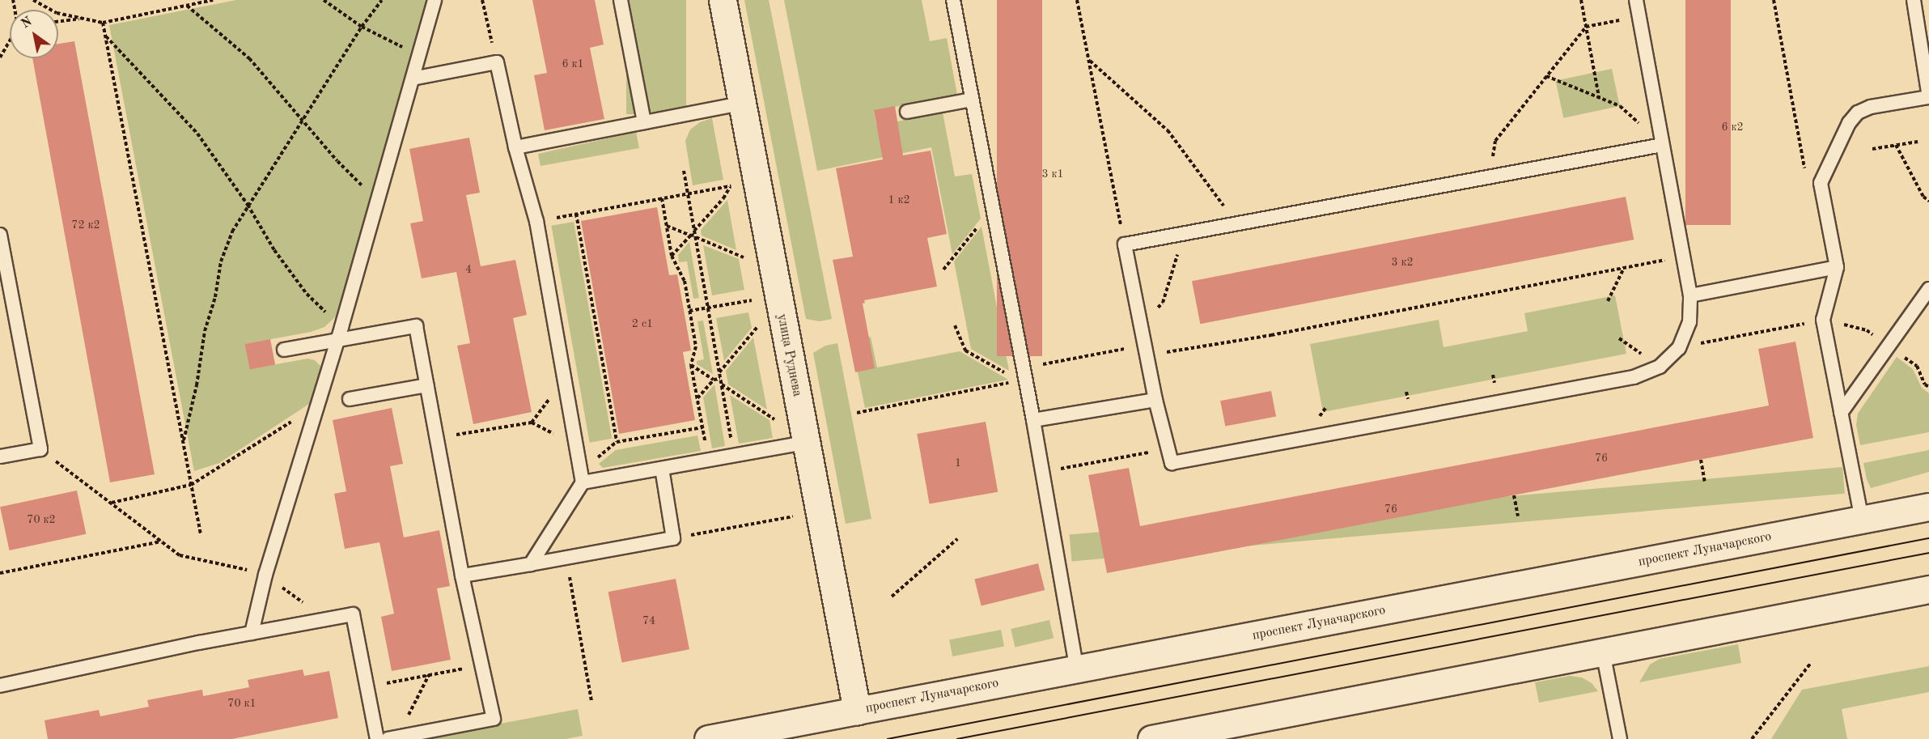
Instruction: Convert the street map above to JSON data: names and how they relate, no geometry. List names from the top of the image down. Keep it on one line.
{"streets":{"main road":["улица Руднева","проспект Луначарского"]},"crossings":[["улица Руднева","проспект Луначарского"]],"house_numbers":["6 к1","6 к2","3 к1","1 к2","72 к2","3 к2","4","2 с1","76","1","76","70 к2","74","70 к1"],"north":"top left"}
